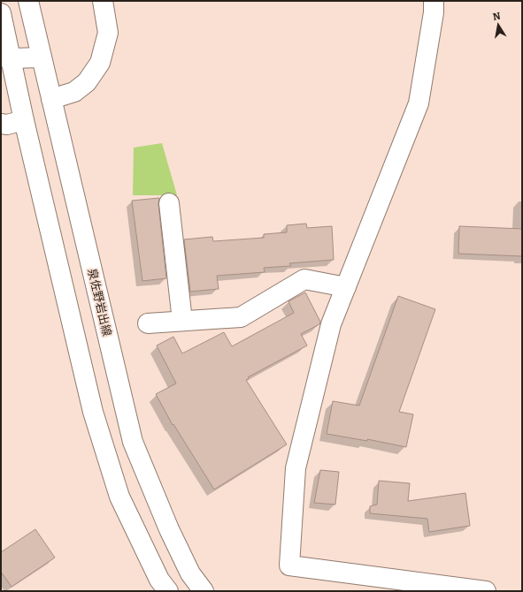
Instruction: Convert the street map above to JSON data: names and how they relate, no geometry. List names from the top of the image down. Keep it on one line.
{"streets":{"street":["泉佐野岩出線"]},"north":"top"}
